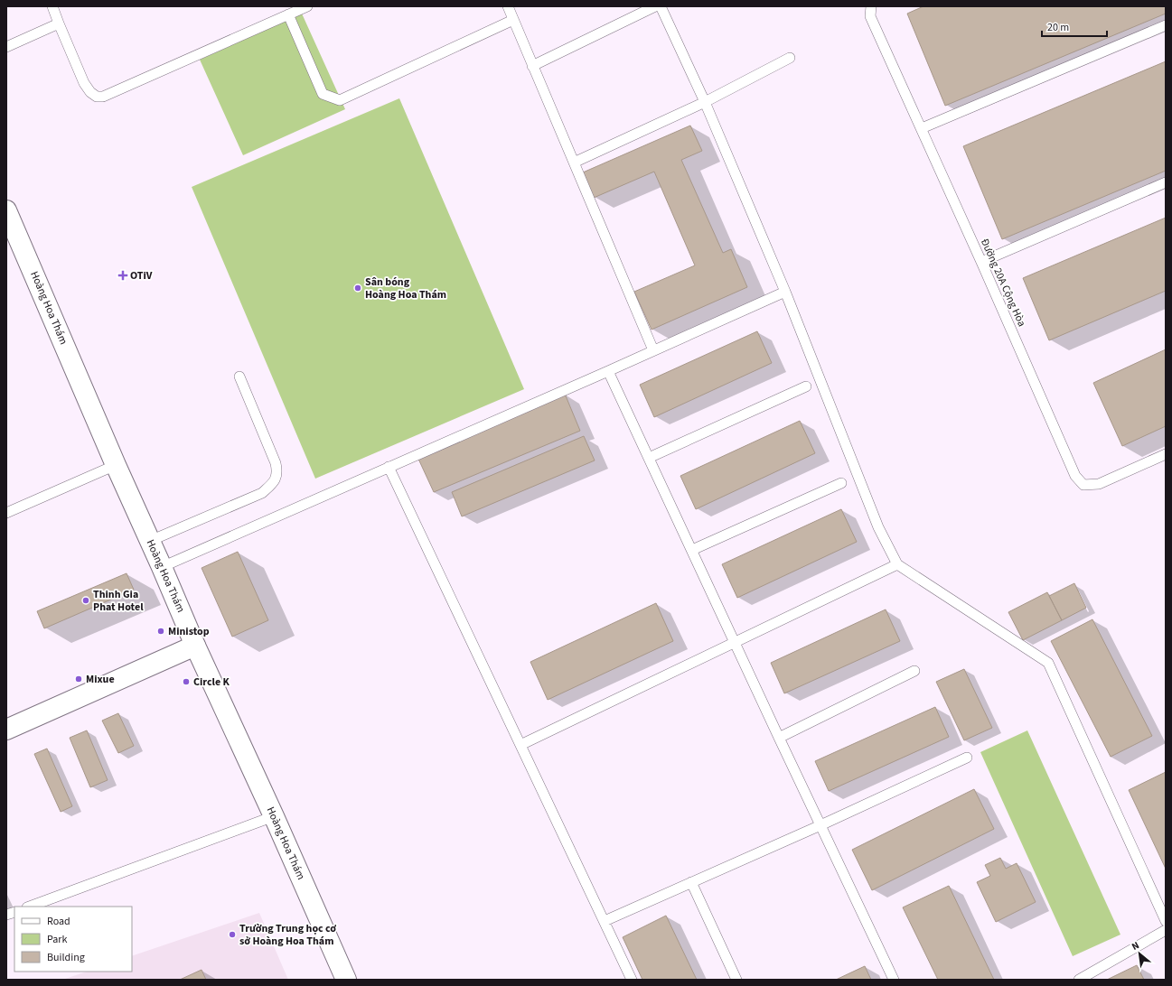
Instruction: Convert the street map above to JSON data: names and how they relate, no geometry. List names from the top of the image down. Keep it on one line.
{"streets":{"main road":["Hoàng Hoa Thám"],"lane":["Đường 20A Cộng Hòa"]},"places":{"health":["OTiV"],"other":["Sân bóng Hoàng Hoa Thám","Thinh Gia Phat Hotel","Ministop","Mixue","Circle K","Trường Trung học cơ sở Hoàng Hoa Thám"]},"legend":["Road","Park","Building"],"scale_bar":"20 m","north":"top left"}
